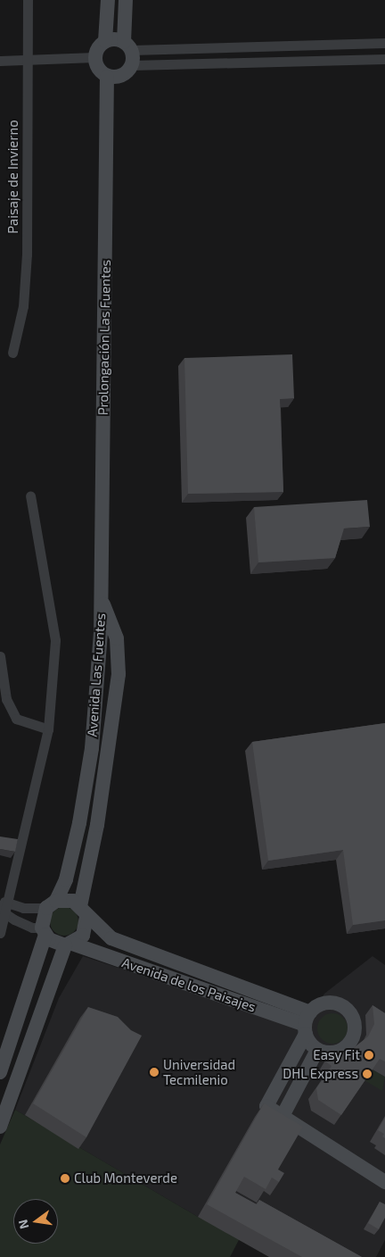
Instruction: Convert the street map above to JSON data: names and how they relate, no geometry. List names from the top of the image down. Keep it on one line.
{"streets":{"street":["Paisaje de Invierno","Prolongación Las Fuentes","Avenida Las Fuentes","Avenida de los Paisajes"]},"crossings":[["Prolongación Las Fuentes","Avenida Las Fuentes"],["Avenida Las Fuentes","Avenida de los Paisajes"]],"places":["Easy Fit","Universidad Tecmilenio","DHL Express","Club Monteverde"],"north":"left"}
